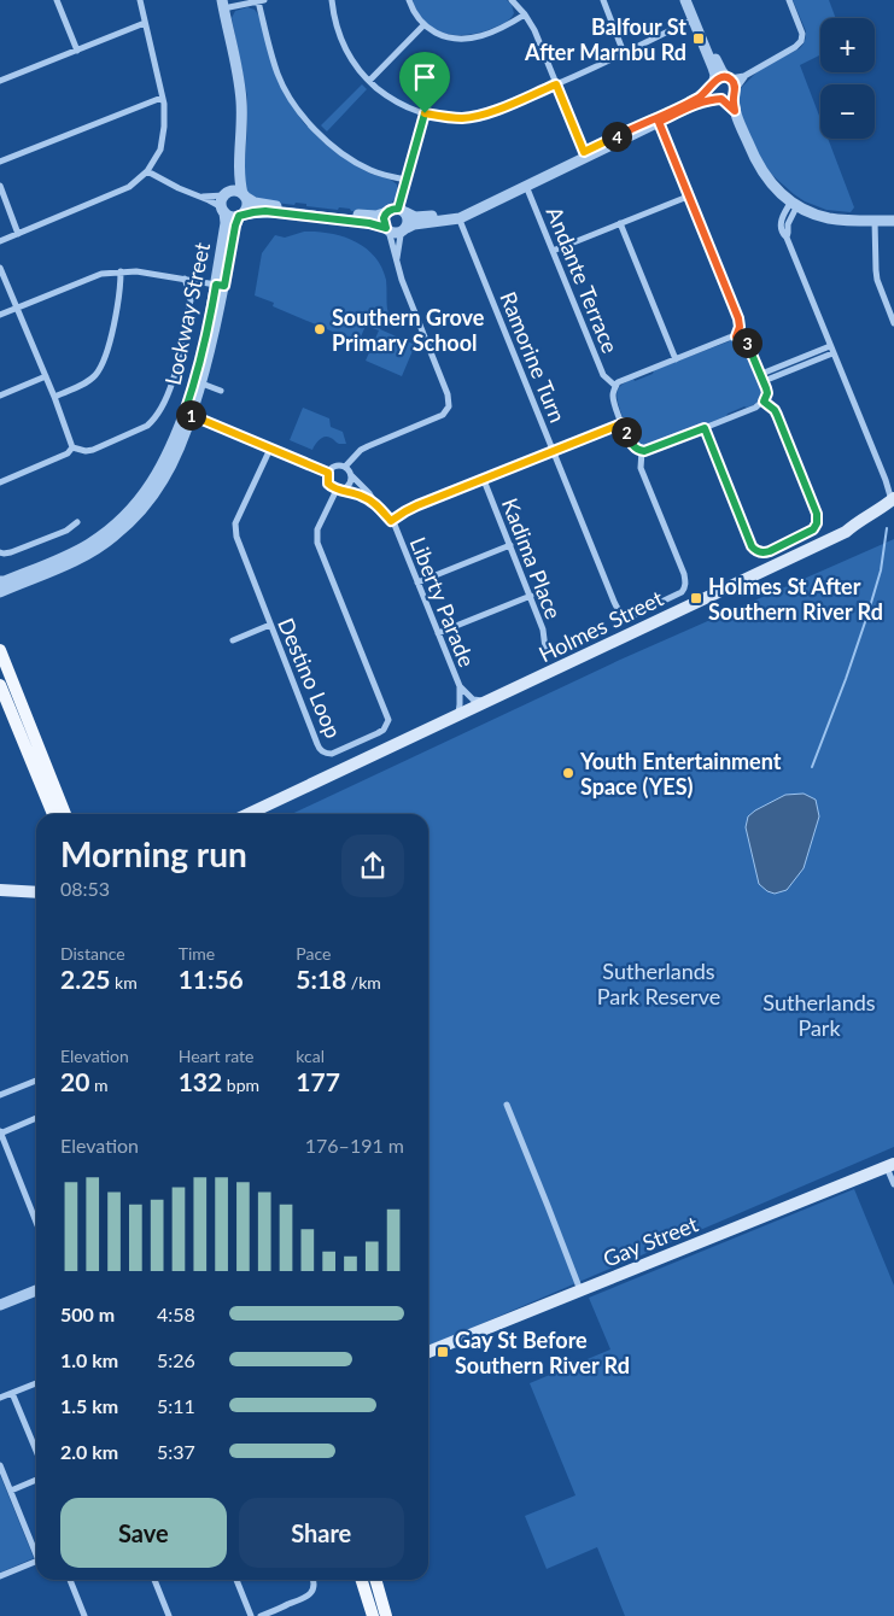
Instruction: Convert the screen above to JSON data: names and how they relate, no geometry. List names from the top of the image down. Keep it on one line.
{"streets":{"main road":["Holmes Street","Gay Street"],"street":["Andante Terrace","Lockway Street","Ramorine Turn","Kadima Place","Liberty Parade","Destino Loop"]},"crossings":[["Liberty Parade","Holmes Street"],["Liberty Parade","Destino Loop"]],"parks":["Sutherlands Park Reserve","Sutherlands Park"],"places":{"transit":["Balfour St After Marnbu Rd","Holmes St After Southern River Rd","Gay St Before Southern River Rd"],"other":["Southern Grove Primary School","Youth Entertainment Space (YES)"]},"page":{"map_buttons":["+","−"],"pins":["4","3","1","2"],"heading":["Morning run","08:53"],"stats":[["Distance","2.25 km"],["Time","11:56"],["Pace","5:18 /km"],["Elevation","20 m"],["Heart rate","132 bpm"],["kcal","177"]],"chart":["Elevation","176–191 m"],"list":[{"name":"500 m","note":"4:58"},{"name":"1.0 km","note":"5:26"},{"name":"1.5 km","note":"5:11"},{"name":"2.0 km","note":"5:37"}],"buttons":["Save","Share"]}}
